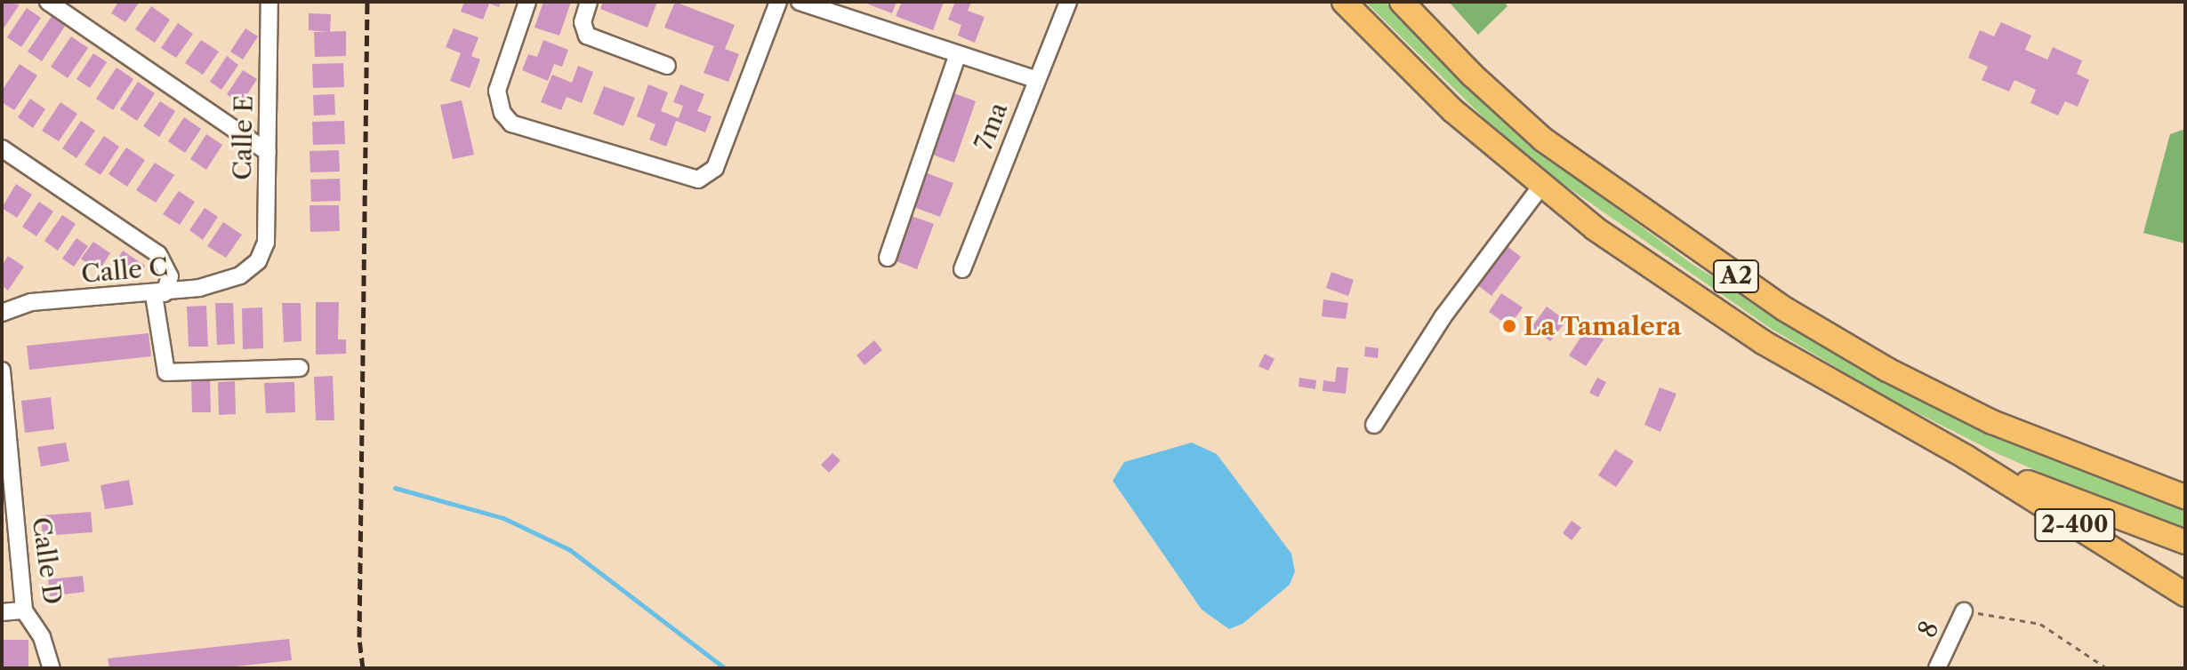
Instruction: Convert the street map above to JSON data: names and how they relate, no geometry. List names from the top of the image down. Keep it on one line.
{"streets":{"highway":["A2","2-400"],"street":["7ma","Calle E","Calle C","Calle D","8"]},"crossings":[["Calle E","Calle C"],["A2","2-400"]],"places":["La Tamalera"]}
